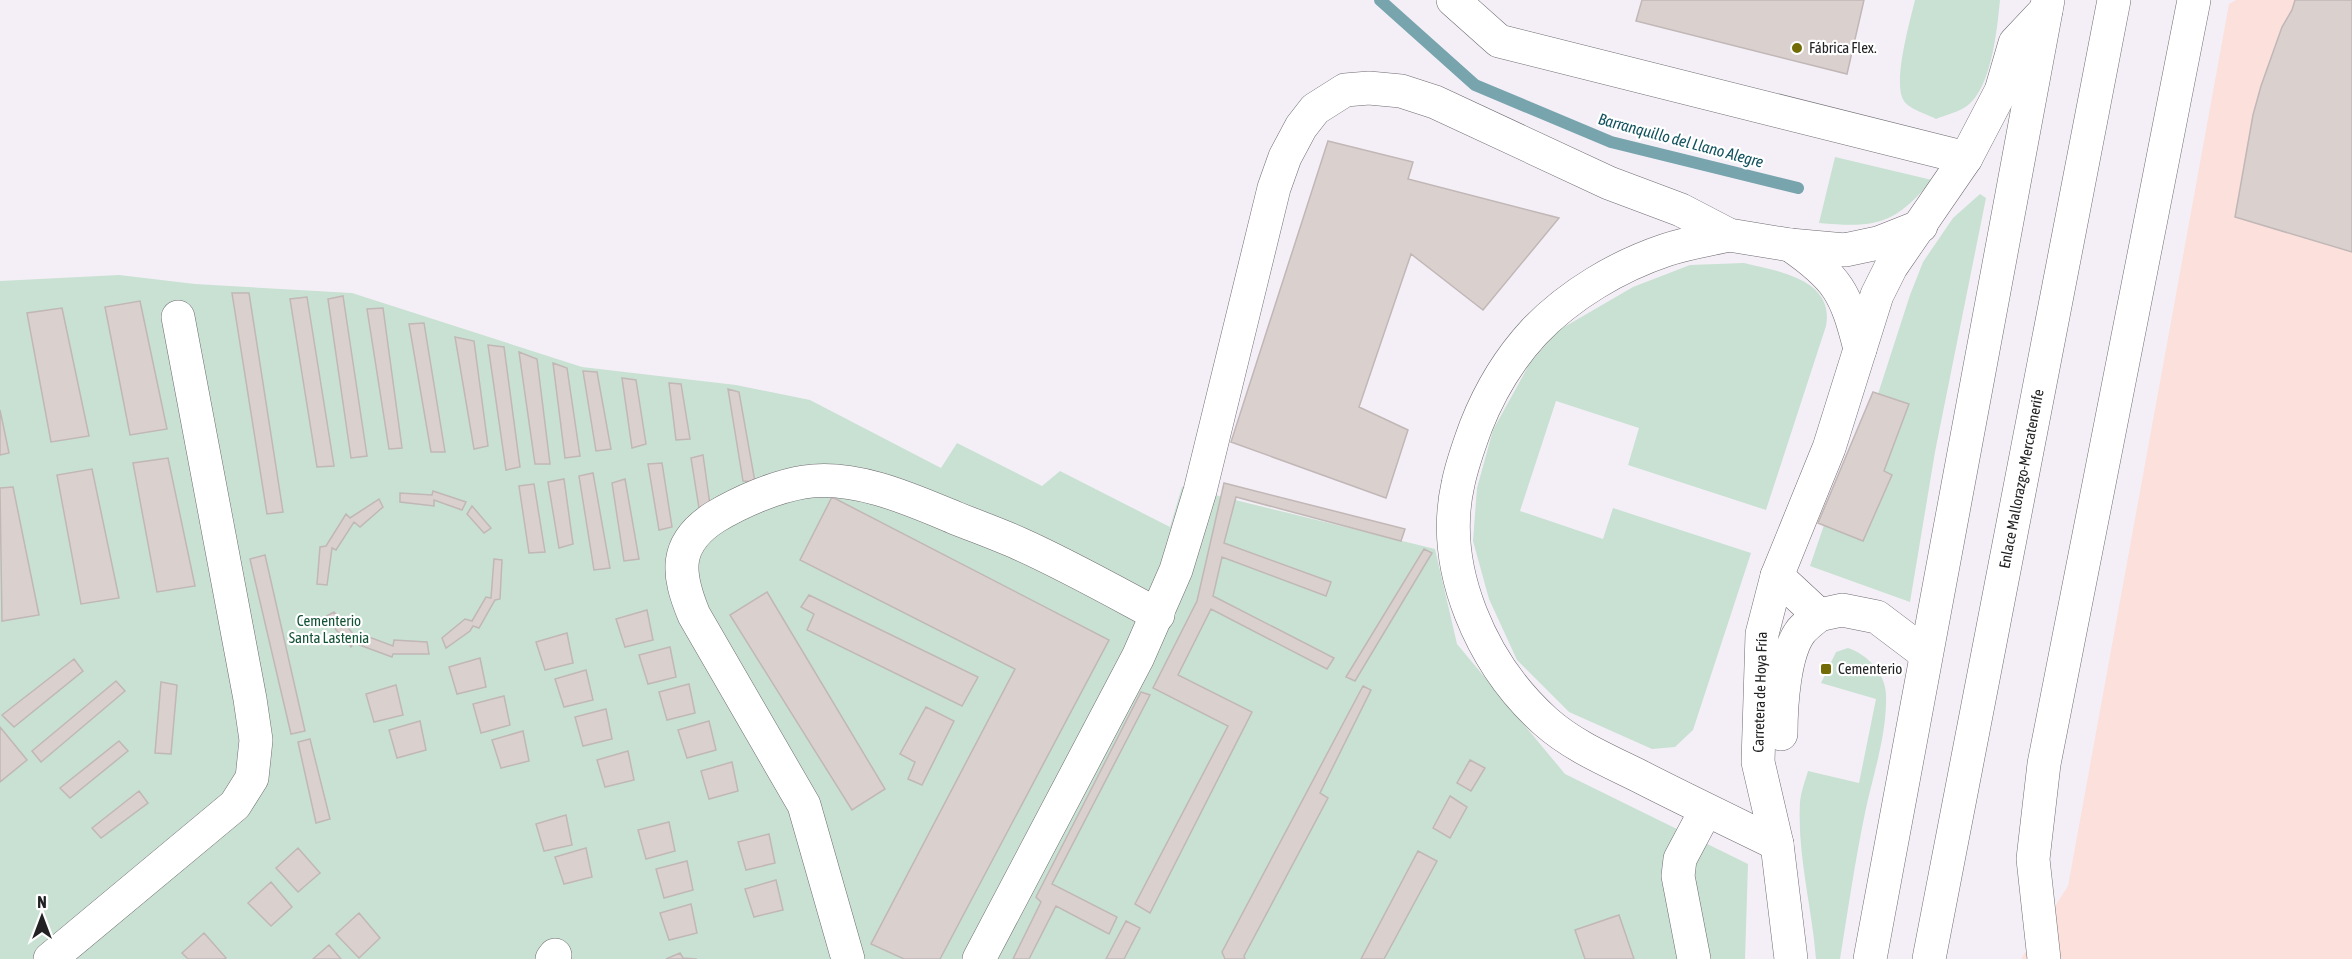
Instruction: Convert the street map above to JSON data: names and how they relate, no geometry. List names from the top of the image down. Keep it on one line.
{"streets":{"street":["Enlace Mallorazgo-Mercatenerife","Carretera de Hoya Fría"]},"water":["Barranquillo del Llano Alegre"],"parks":["Cementerio Santa Lastenia"],"places":{"other":["Fábrica Flex."],"transit":["Cementerio"]},"north":"top"}
